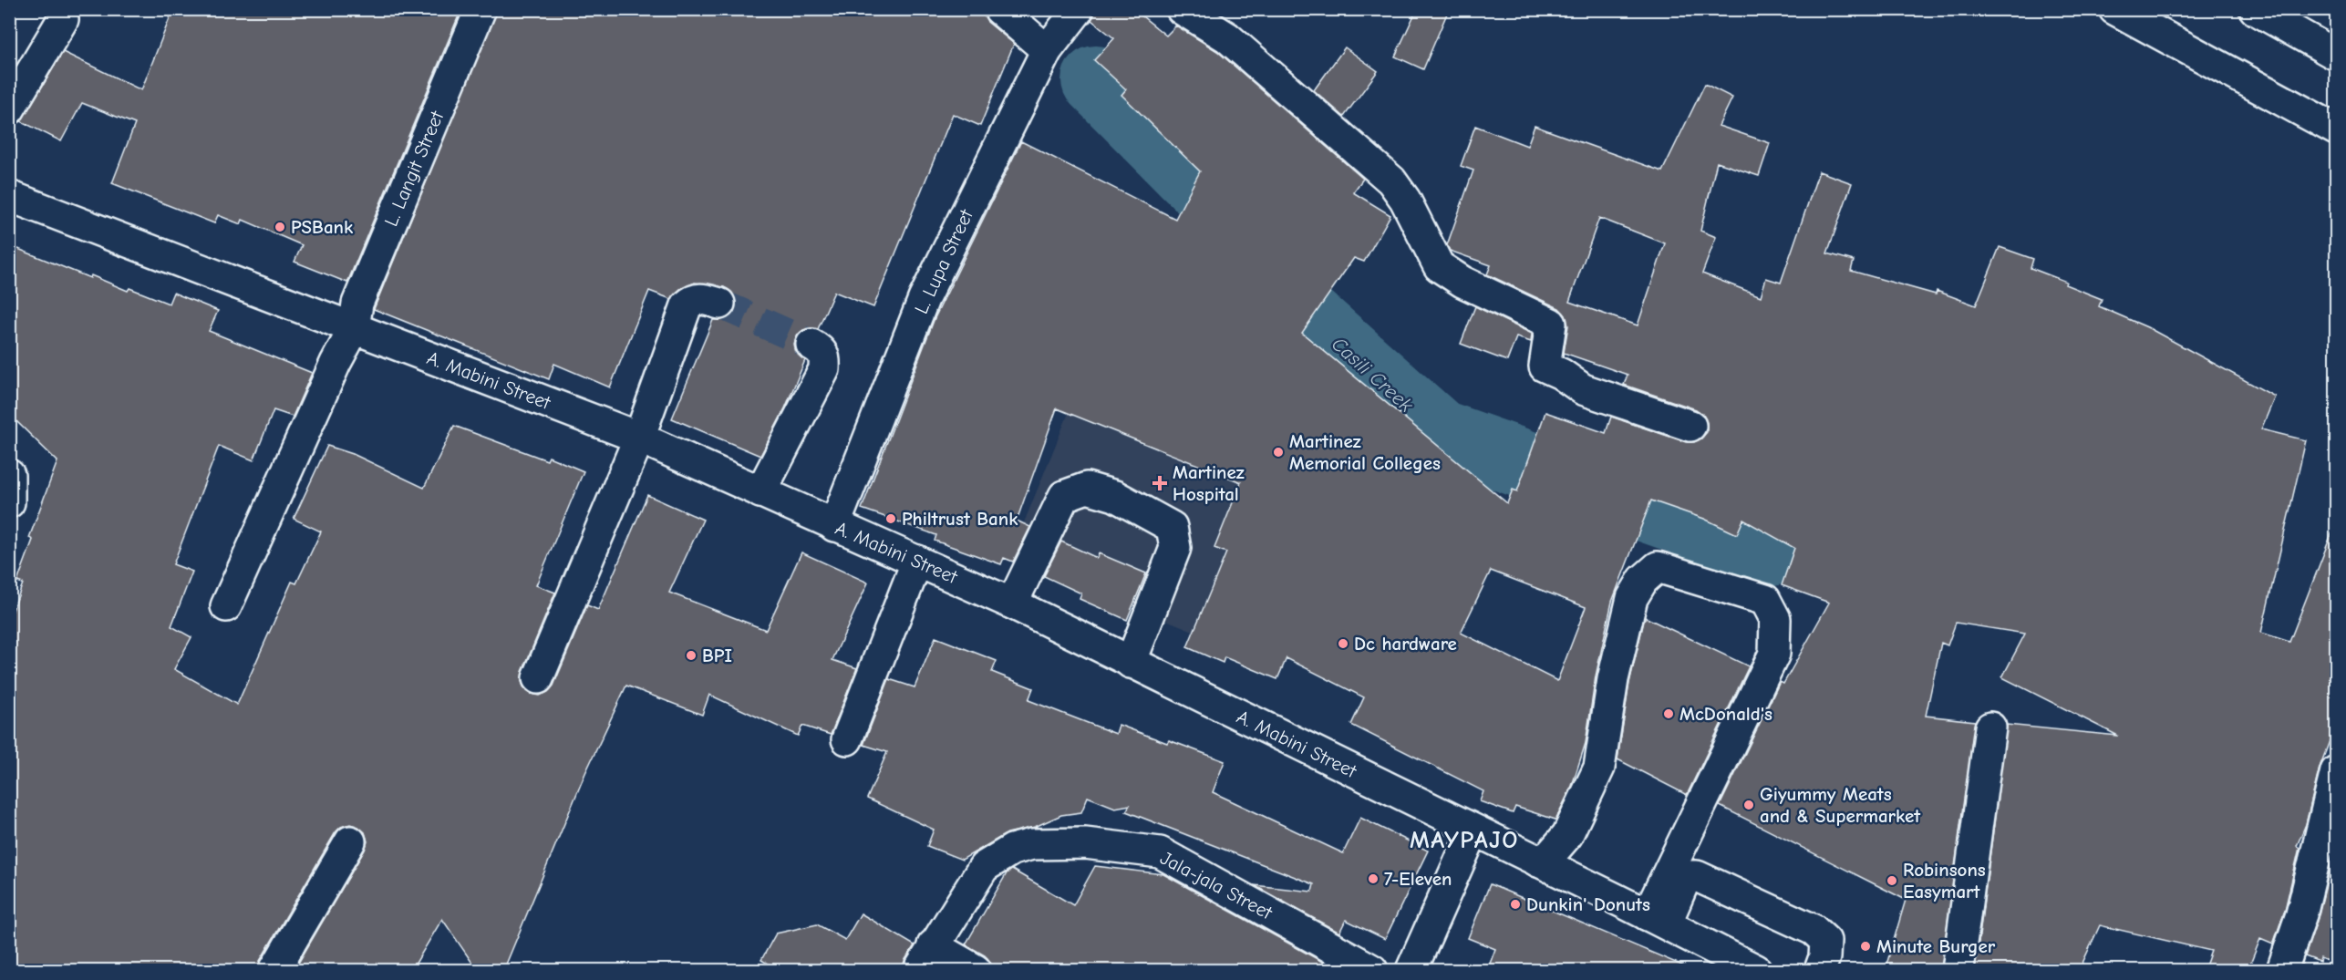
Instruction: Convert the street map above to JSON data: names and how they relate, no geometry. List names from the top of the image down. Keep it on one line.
{"streets":{"main road":["L. Langit Street","L. Lupa Street","A. Mabini Street","Jala-jala Street"]},"crossings":[["L. Langit Street","A. Mabini Street"],["L. Lupa Street","A. Mabini Street"]],"districts":["MAYPAJO"],"water":["Casili Creek"],"places":{"other":["PSBank","Martinez Memorial Colleges","Philtrust Bank","Dc hardware","BPI","McDonald's","Giyummy Meats and & Supermarket","7-Eleven","Robinsons Easymart","Dunkin' Donuts","Minute Burger"],"health":["Martinez Hospital"]}}
